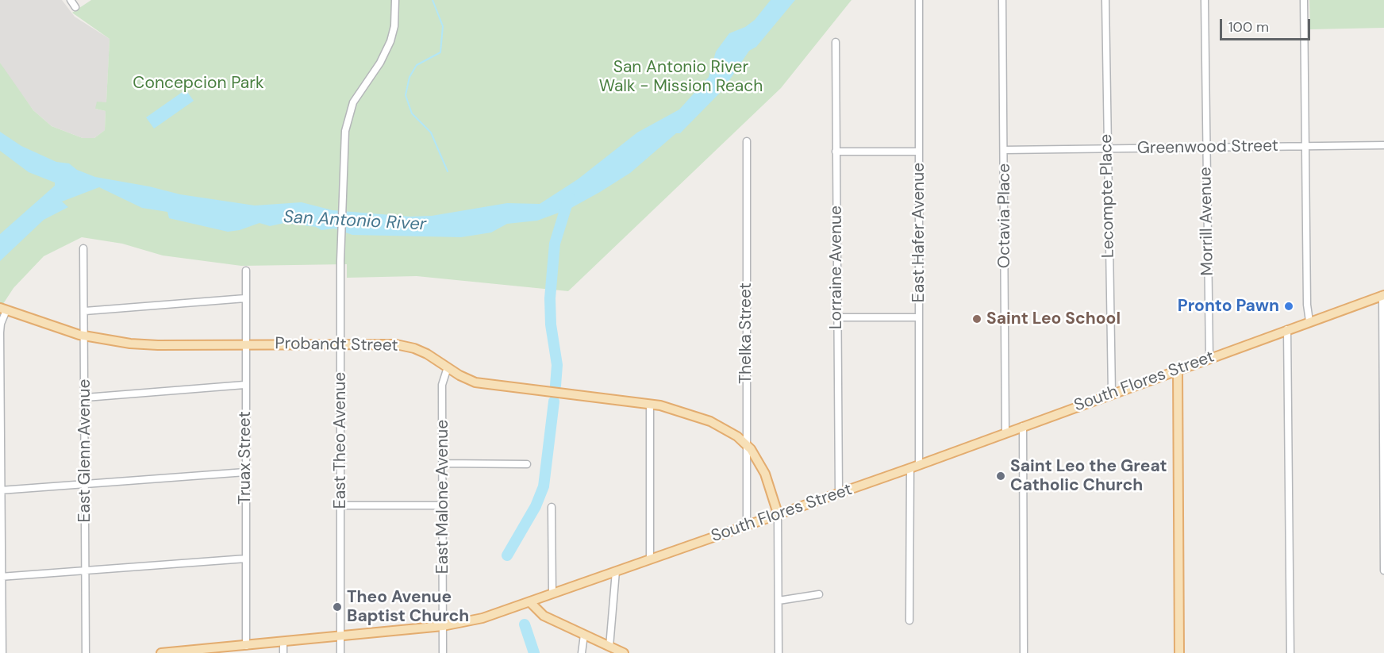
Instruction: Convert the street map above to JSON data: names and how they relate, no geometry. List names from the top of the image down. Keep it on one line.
{"streets":{"main road":["Probandt Street","South Flores Street"],"street":["Greenwood Street","Lecompte Place","Octavia Place","Morrill Avenue","East Hafer Avenue","Lorraine Avenue","Thelka Street","East Theo Avenue","East Glenn Avenue","Truax Street","East Malone Avenue"]},"crossings":[["Greenwood Street","Lecompte Place"],["Greenwood Street","Octavia Place"],["Greenwood Street","Morrill Avenue"],["Lecompte Place","South Flores Street"],["Octavia Place","South Flores Street"],["Morrill Avenue","South Flores Street"],["East Hafer Avenue","South Flores Street"],["Lorraine Avenue","South Flores Street"],["Thelka Street","Probandt Street"],["Thelka Street","South Flores Street"],["Probandt Street","South Flores Street"],["Probandt Street","East Theo Avenue"],["Probandt Street","East Glenn Avenue"],["Probandt Street","Truax Street"],["Probandt Street","East Malone Avenue"],["South Flores Street","East Theo Avenue"],["South Flores Street","Truax Street"],["South Flores Street","East Malone Avenue"]],"water":["San Antonio River"],"parks":["San Antonio River Walk - Mission Reach","Concepcion Park"],"places":["Pronto Pawn","Saint Leo School","Saint Leo the Great Catholic Church","Theo Avenue Baptist Church"],"scale_bar":"100 m"}
